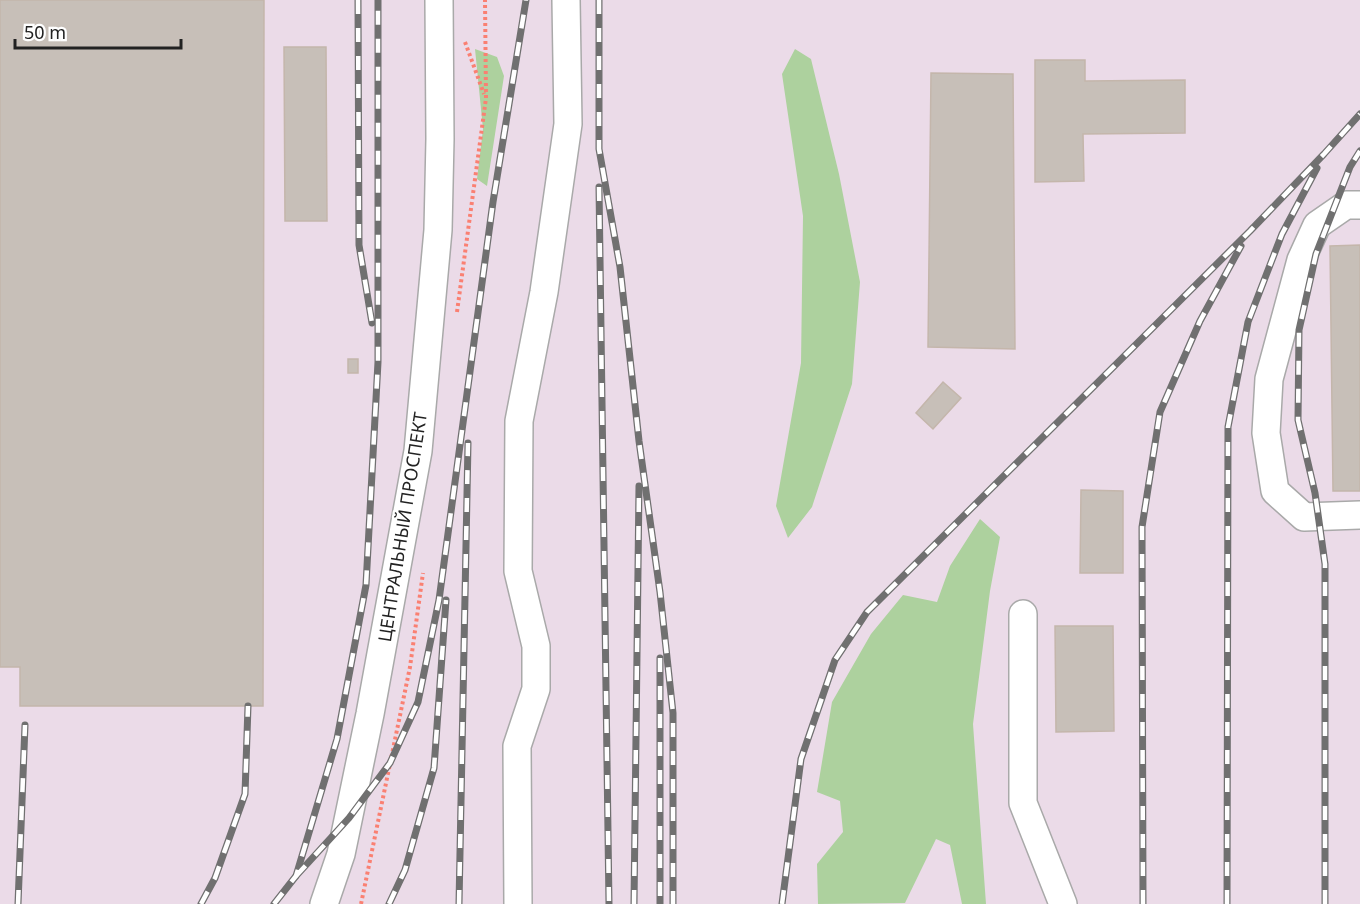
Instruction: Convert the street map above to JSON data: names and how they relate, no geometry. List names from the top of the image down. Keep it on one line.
{"streets":{"street":["ЦЕНТРАЛЬНЫЙ ПРОСПЕКТ"]},"scale_bar":"50 m"}
